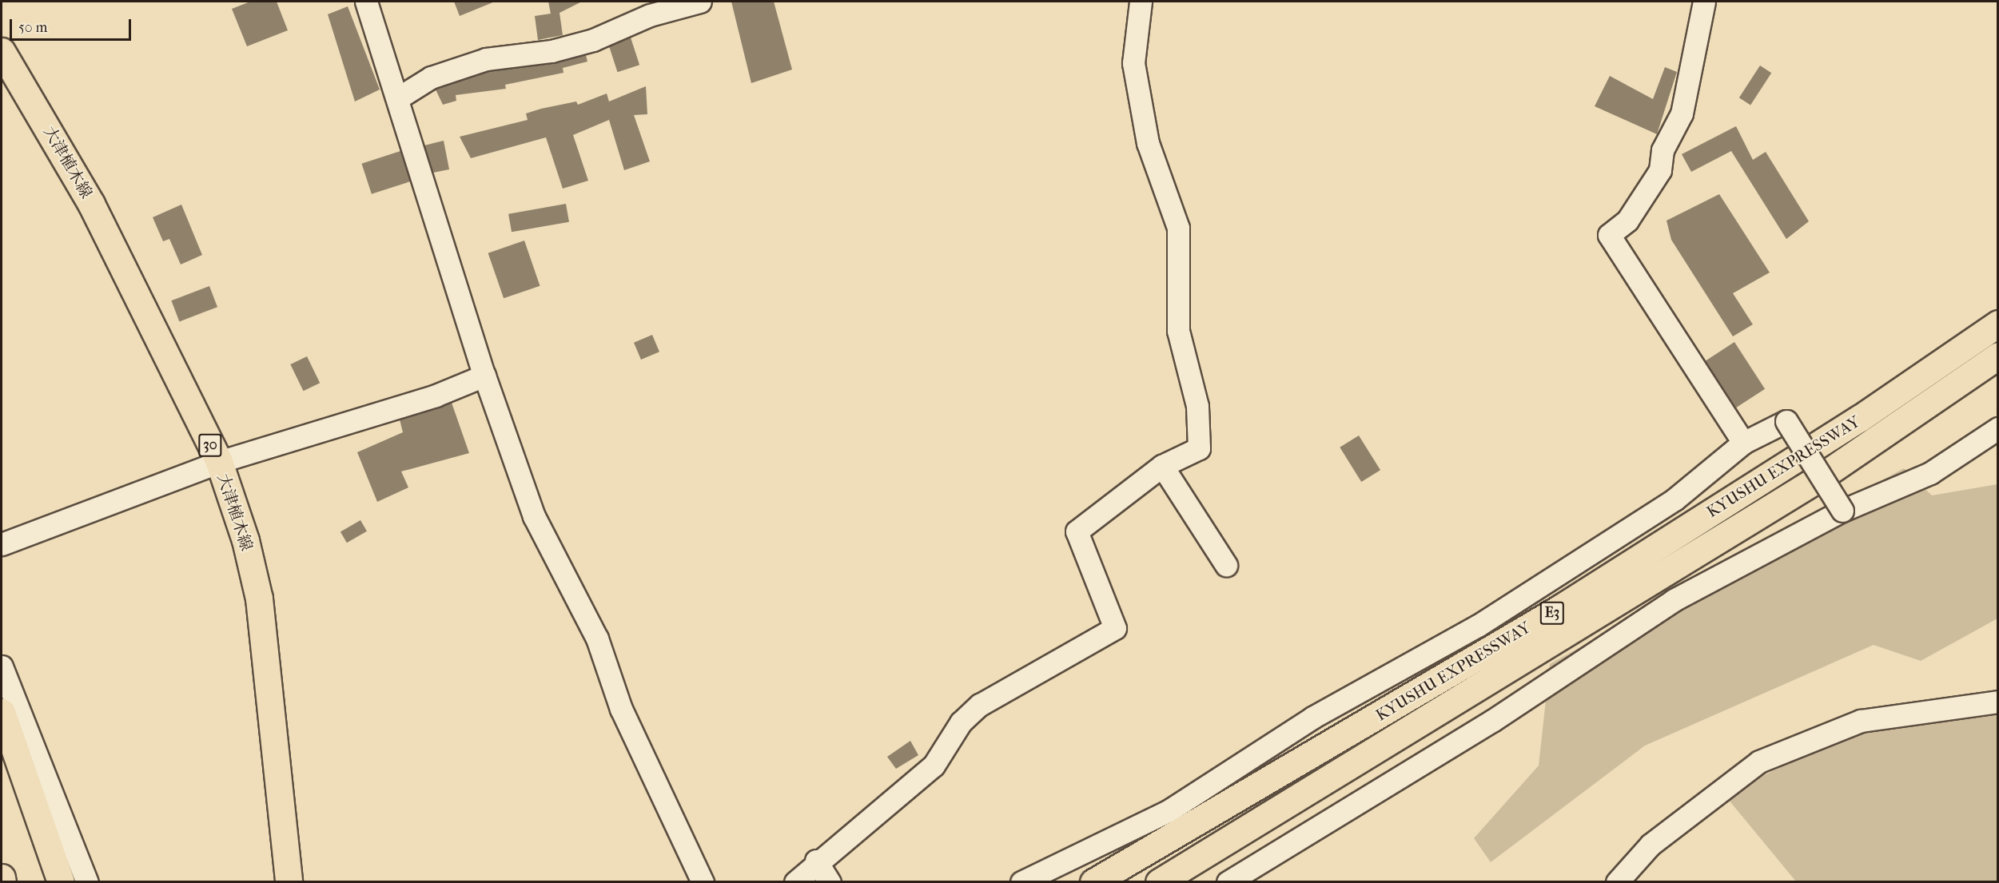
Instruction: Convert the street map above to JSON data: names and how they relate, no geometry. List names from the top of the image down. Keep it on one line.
{"streets":{"main road":["大津植木線","30","KYUSHU EXPRESSWAY","E3"]},"scale_bar":"50 m"}
